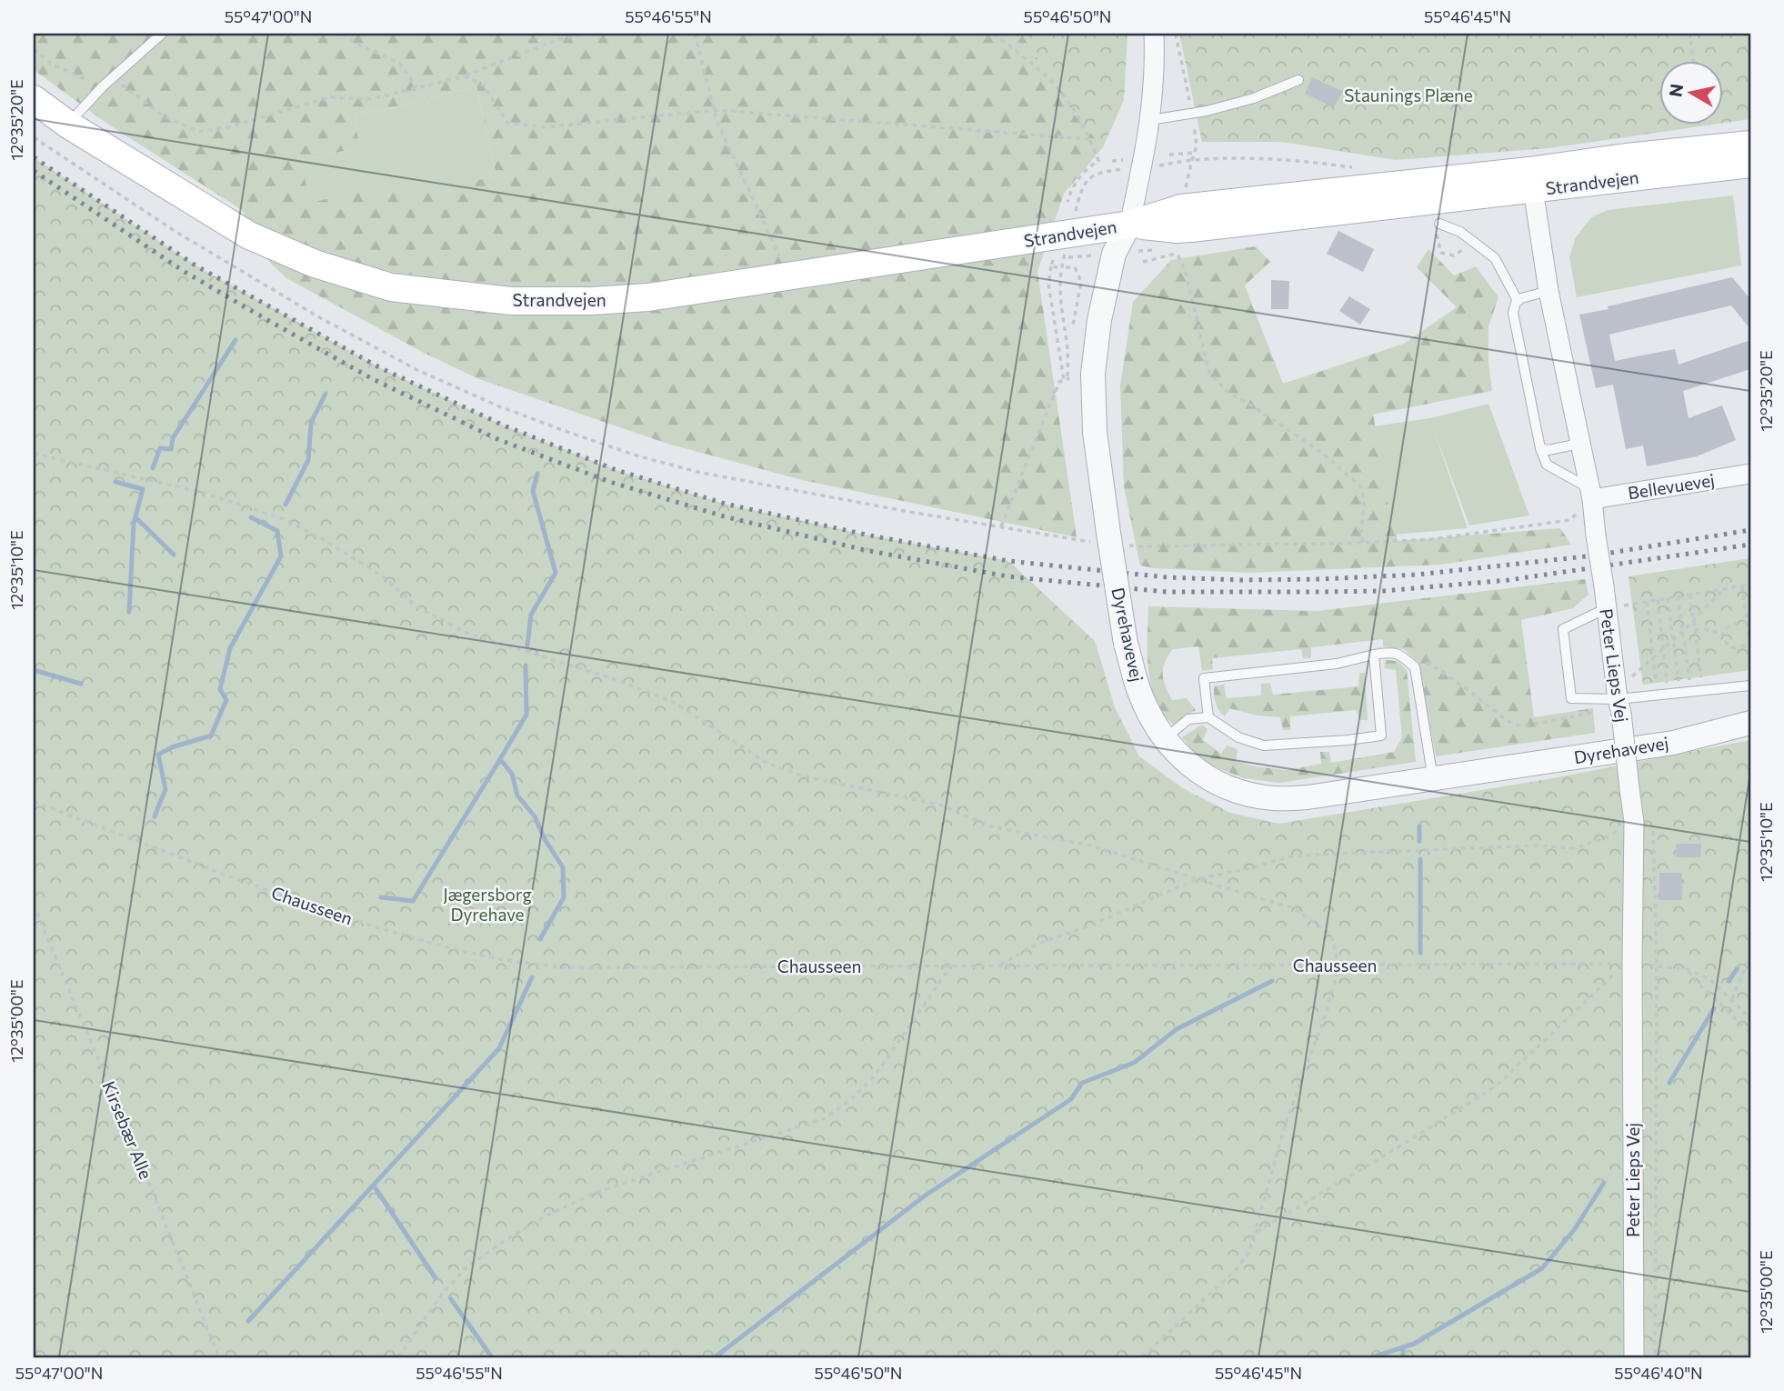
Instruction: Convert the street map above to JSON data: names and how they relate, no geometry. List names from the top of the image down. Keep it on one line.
{"streets":{"main road":["Strandvejen"],"street":["Bellevuevej","Dyrehavevej","Peter Lieps Vej"],"path":["Chausseen","Kirsebær Alle"]},"crossings":[["Strandvejen","Dyrehavevej"],["Strandvejen","Peter Lieps Vej"],["Bellevuevej","Peter Lieps Vej"],["Peter Lieps Vej","Chausseen"]],"parks":["Staunings Plæne","Jægersborg Dyrehave"],"north":"left","coordinates":["55°47'00\"N","55°46'55\"N","55°46'50\"N","55°46'45\"N","12°35'20\"E","12°35'10\"E","12°35'00\"E","55°46'40\"N"]}
